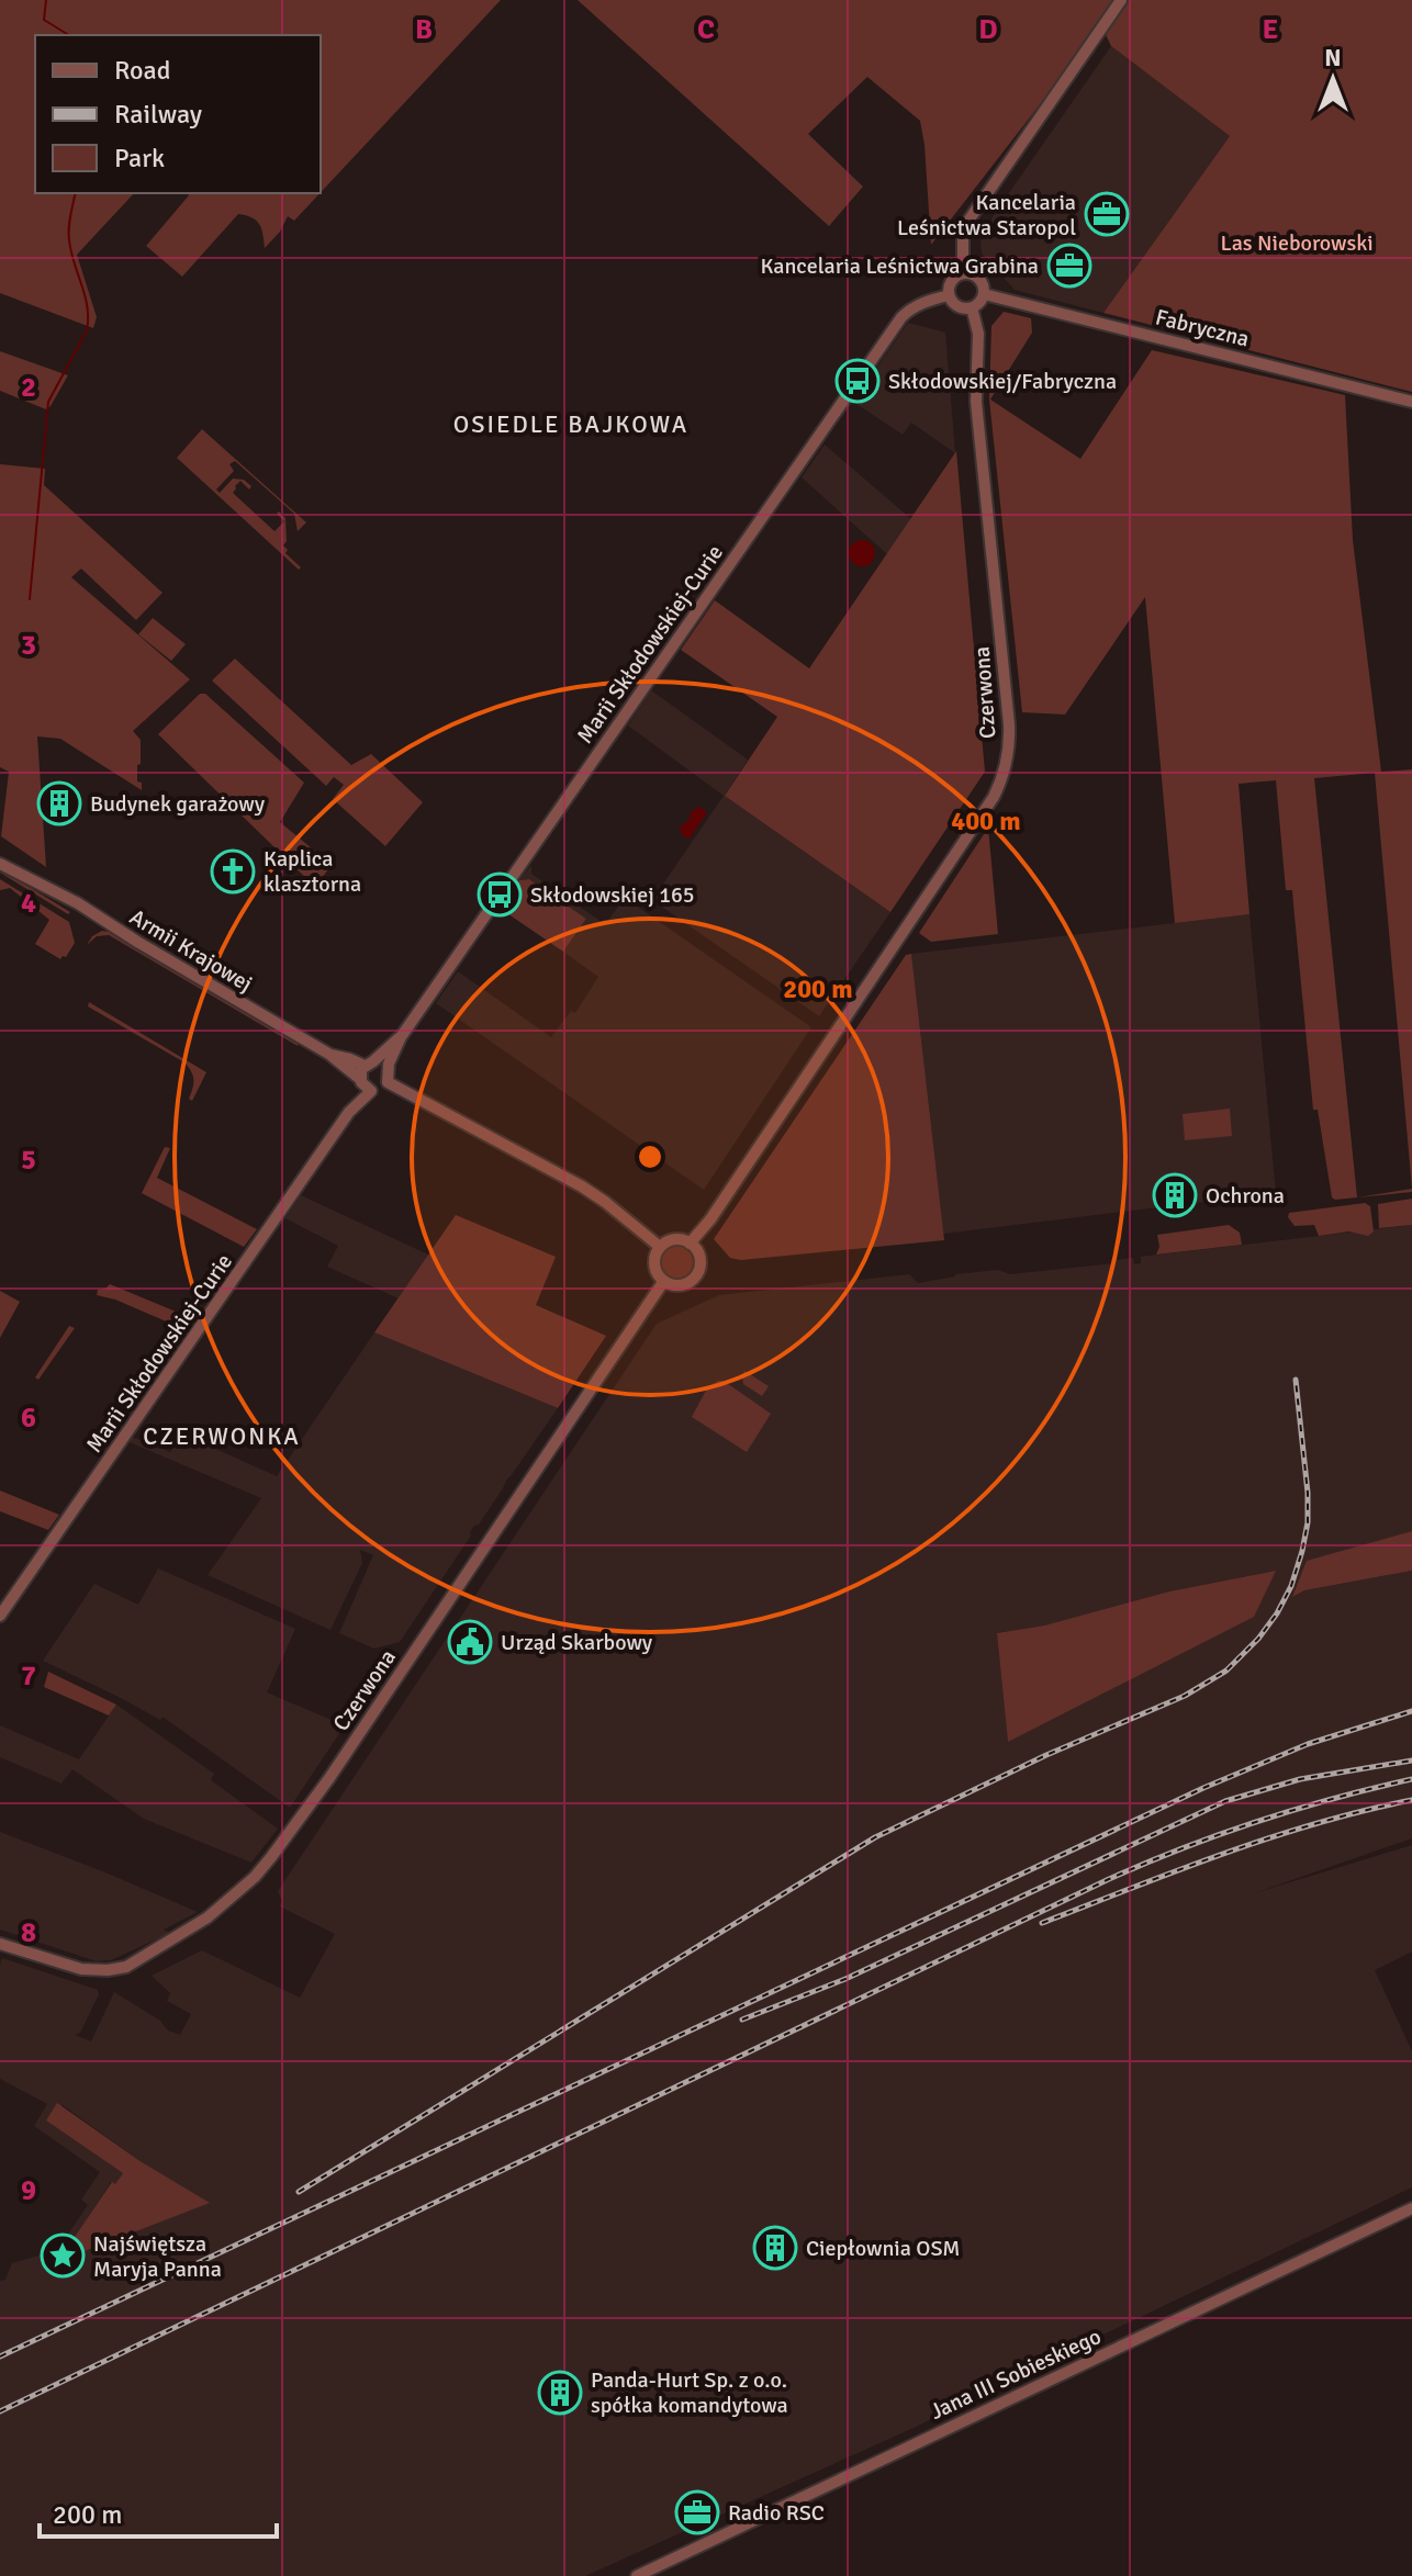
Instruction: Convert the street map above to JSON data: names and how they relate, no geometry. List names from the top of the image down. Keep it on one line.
{"streets":{"main road":["Fabryczna","Marii Skłodowskiej-Curie","Czerwona","Armii Krajowej","Jana III Sobieskiego"]},"crossings":[["Fabryczna","Marii Skłodowskiej-Curie"],["Fabryczna","Czerwona"],["Marii Skłodowskiej-Curie","Czerwona"],["Marii Skłodowskiej-Curie","Armii Krajowej"],["Czerwona","Armii Krajowej"]],"districts":["OSIEDLE BAJKOWA","CZERWONKA"],"parks":["Las Nieborowski"],"places":{"office":["Kancelaria Leśnictwa Staropol","Kancelaria Leśnictwa Grabina","Radio RSC"],"bus stop":["Skłodowskiej/Fabryczna","Skłodowskiej 165"],"building":["Budynek garażowy","Ochrona","Ciepłownia OSM","Panda-Hurt Sp. z o.o. spółka komandytowa"],"church":["Kaplica klasztorna"],"public building":["Urząd Skarbowy"],"place":["Najświętsza Maryja Panna"]},"legend":["Road","Railway","Park"],"scale_bar":"200 m","north":"top","grid":{"columns":["B","C","D","E"],"rows":["2","3","4","5","6","7","8","9"]},"rings":["400 m","200 m"]}
